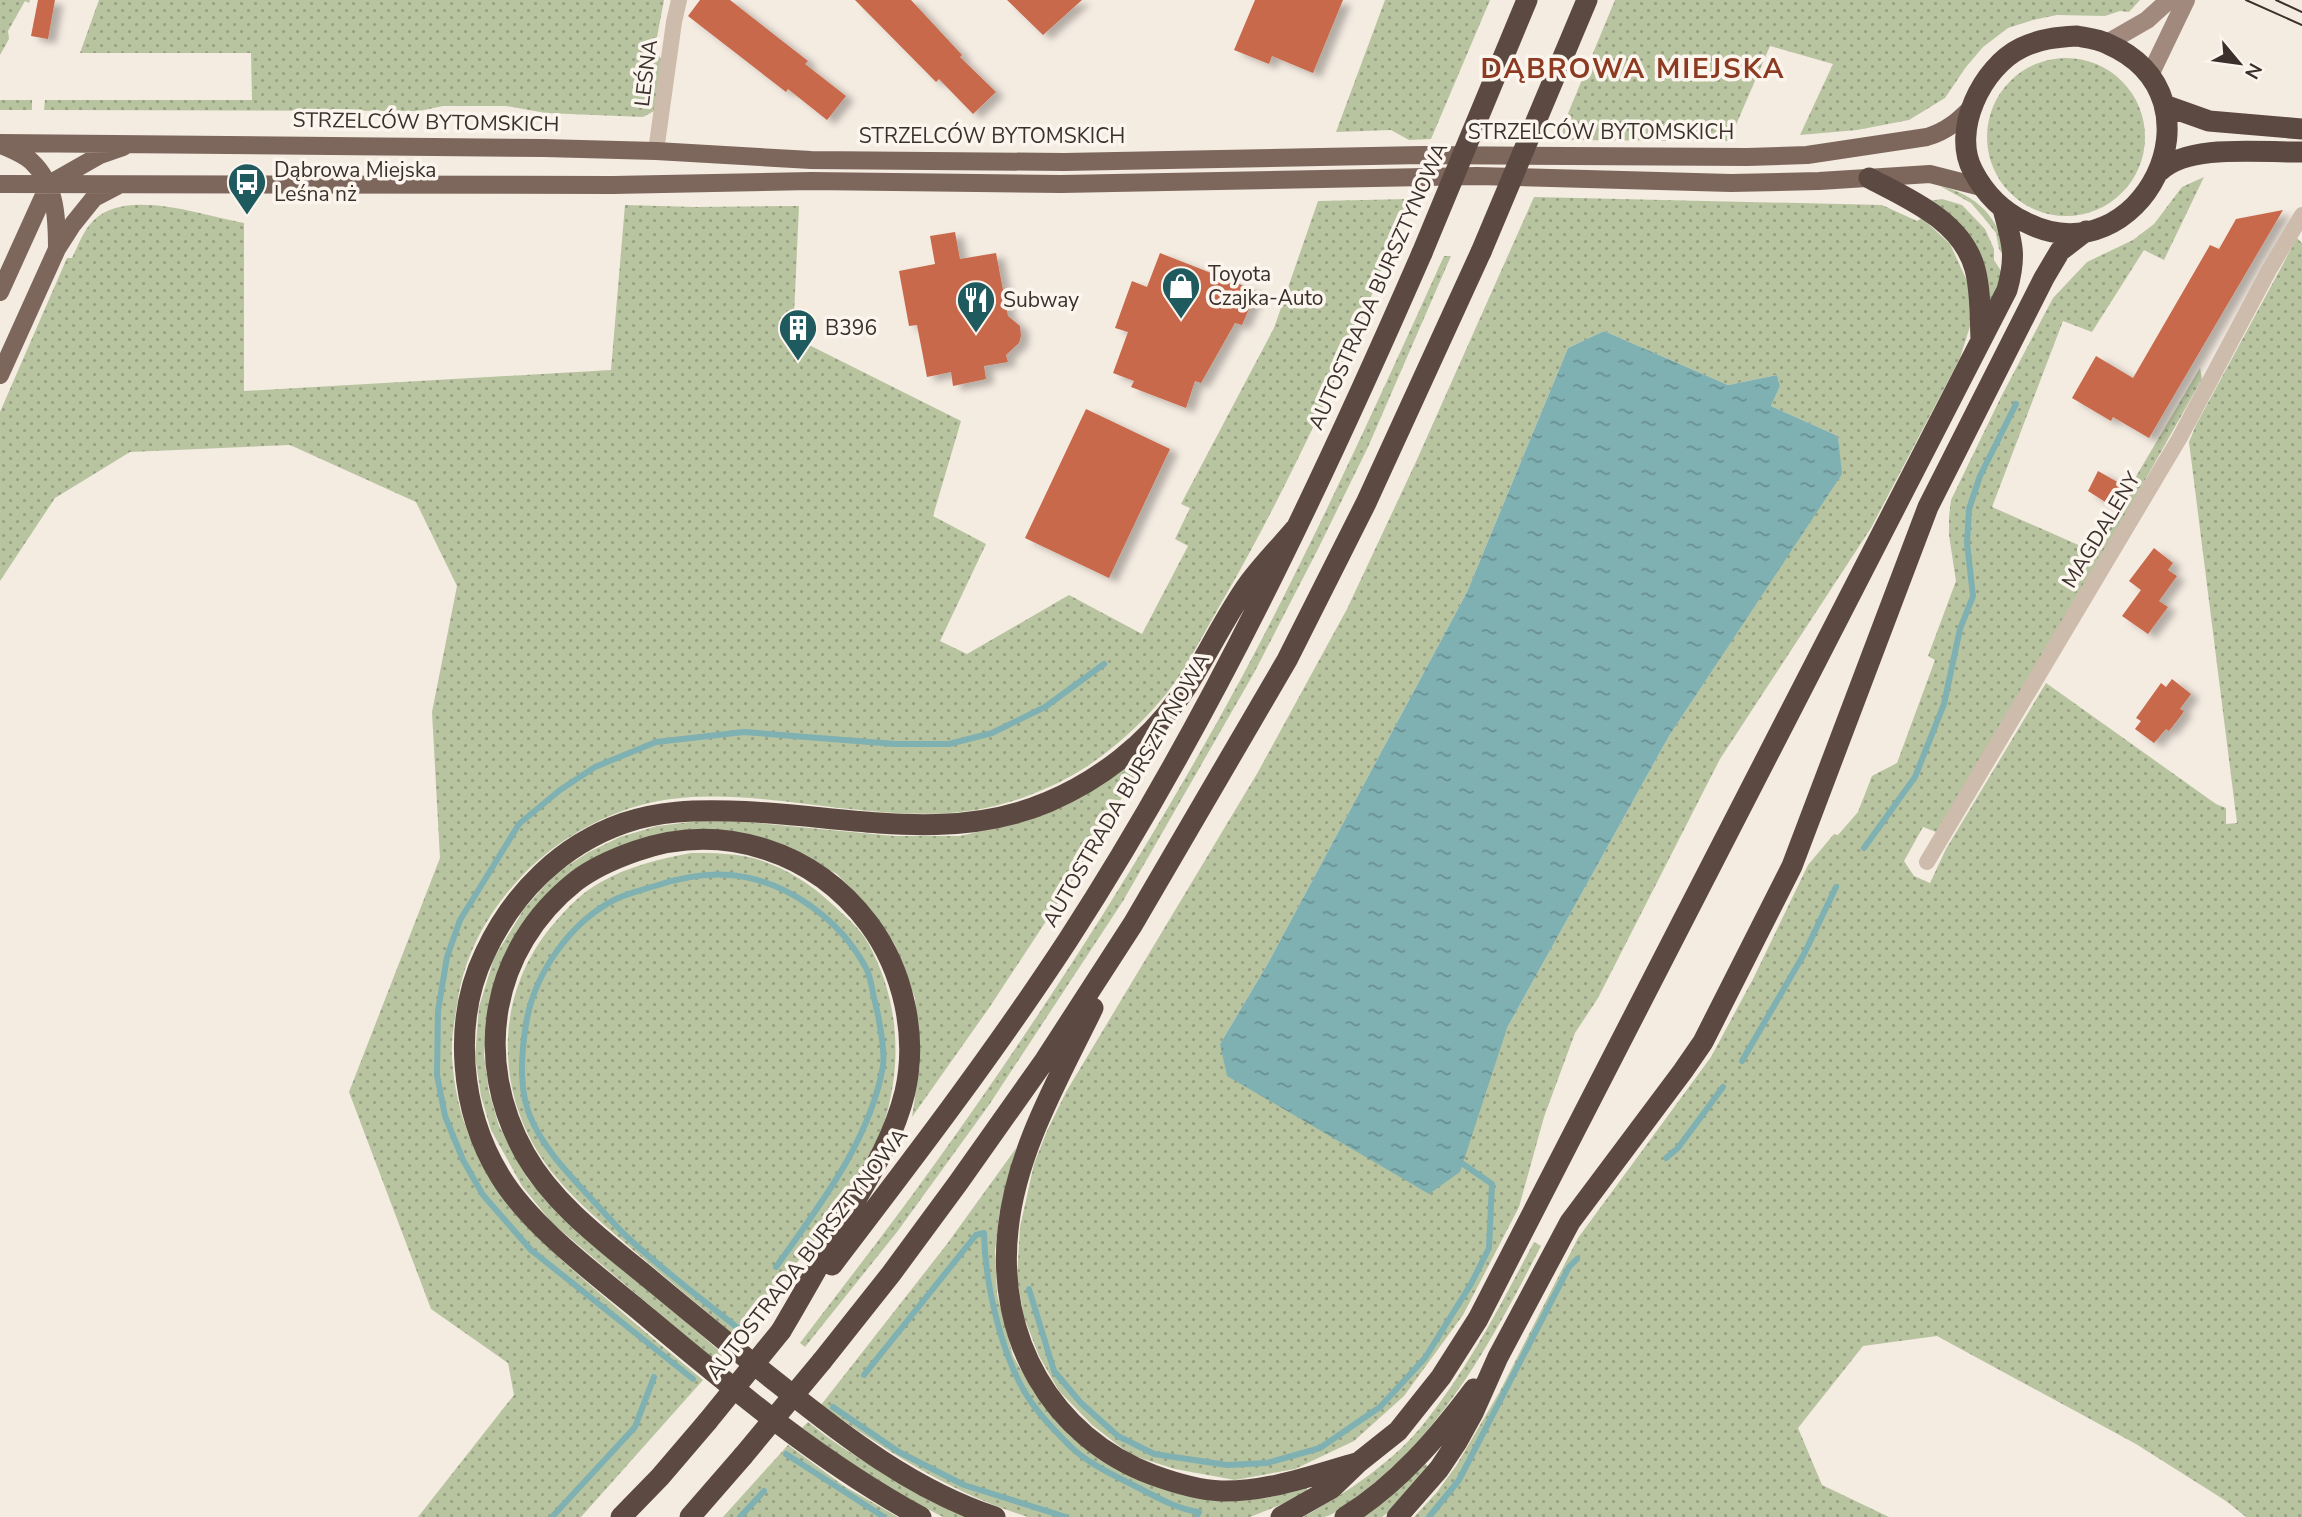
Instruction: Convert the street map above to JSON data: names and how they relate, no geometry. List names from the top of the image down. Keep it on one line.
{"streets":{"highway":["AUTOSTRADA BURSZTYNOWA"],"main road":["STRZELCÓW BYTOMSKICH"],"street":["LEŚNA","MAGDALENY"]},"crossings":[["LEŚNA","STRZELCÓW BYTOMSKICH"]],"districts":["DĄBROWA MIEJSKA"],"places":{"bus stop":["Dąbrowa Miejska Leśna nż"],"shop":["Toyota Czajka-Auto"],"restaurant":["Subway"],"building":["B396"]},"north":"bottom right"}
